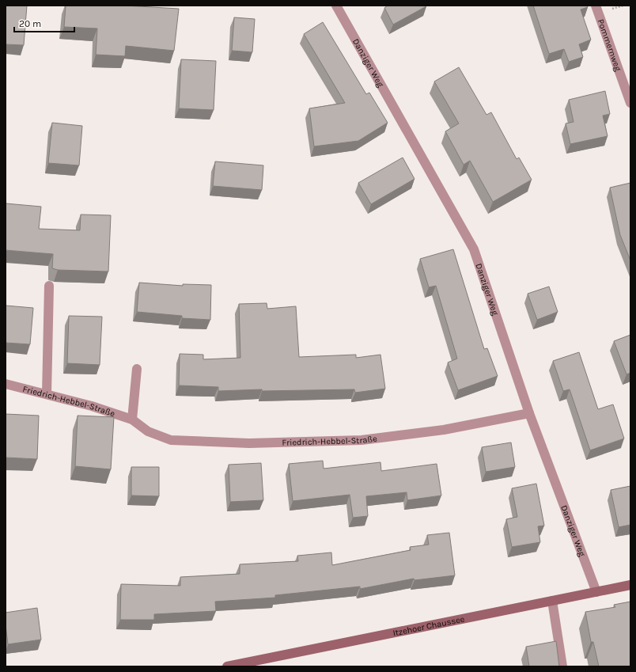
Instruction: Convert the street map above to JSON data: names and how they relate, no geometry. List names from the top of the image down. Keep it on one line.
{"streets":{"street":["Pommernweg","Danziger Weg","Friedrich-Hebbel-Straße","Itzehoer Chaussee"]},"crossings":[["Danziger Weg","Friedrich-Hebbel-Straße"],["Danziger Weg","Itzehoer Chaussee"]],"scale_bar":"20 m"}
